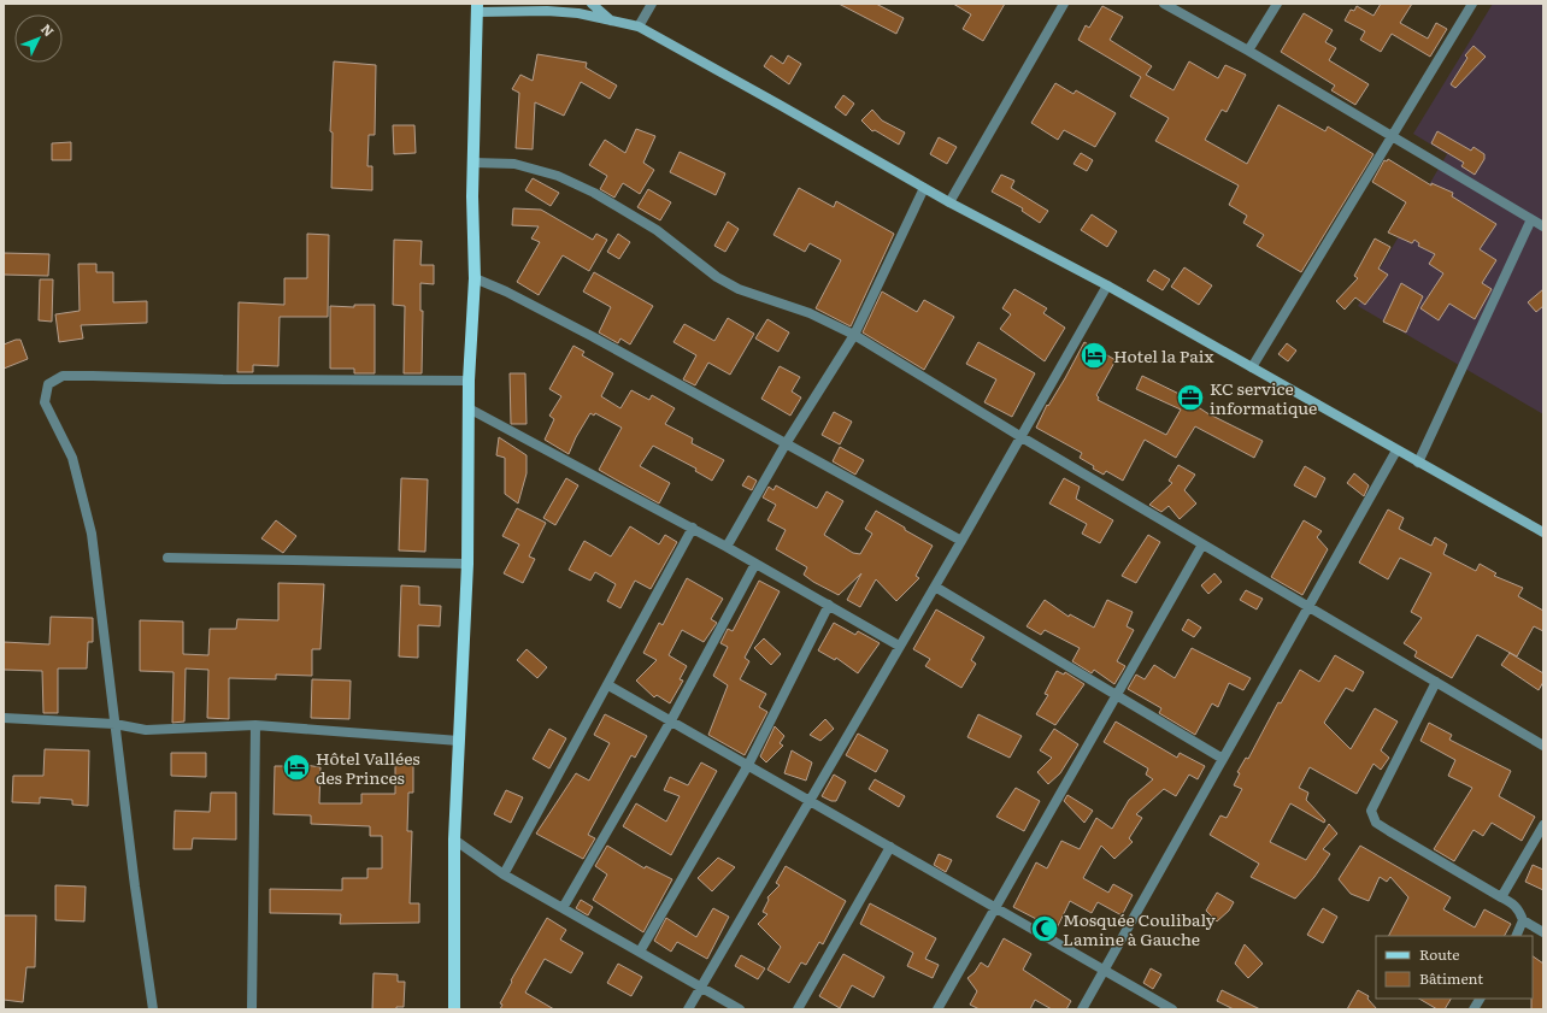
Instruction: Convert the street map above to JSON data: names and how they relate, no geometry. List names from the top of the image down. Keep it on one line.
{"places":{"hotel":["Hotel la Paix","Hôtel Vallées des Princes"],"office":["KC service informatique"],"mosque":["Mosquée Coulibaly Lamine à Gauche"]},"legend":["Route","Bâtiment"],"north":"top right"}
